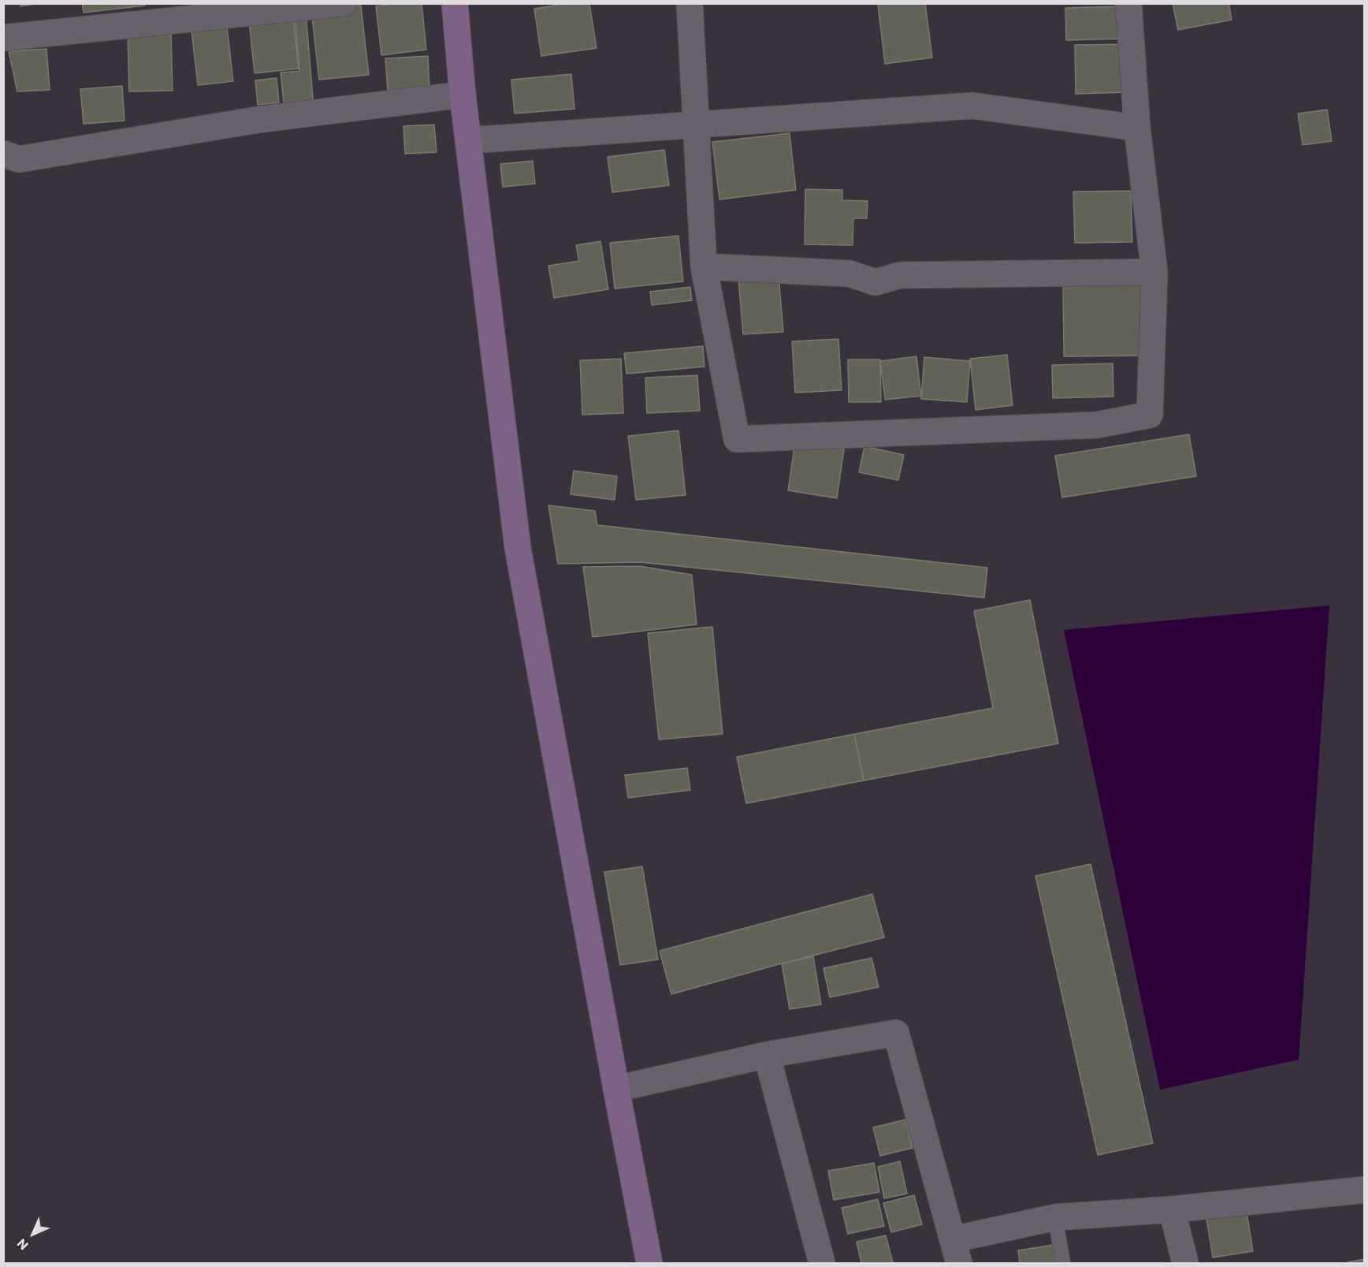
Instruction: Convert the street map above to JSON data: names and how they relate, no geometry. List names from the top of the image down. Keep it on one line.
{"north":"bottom left"}
